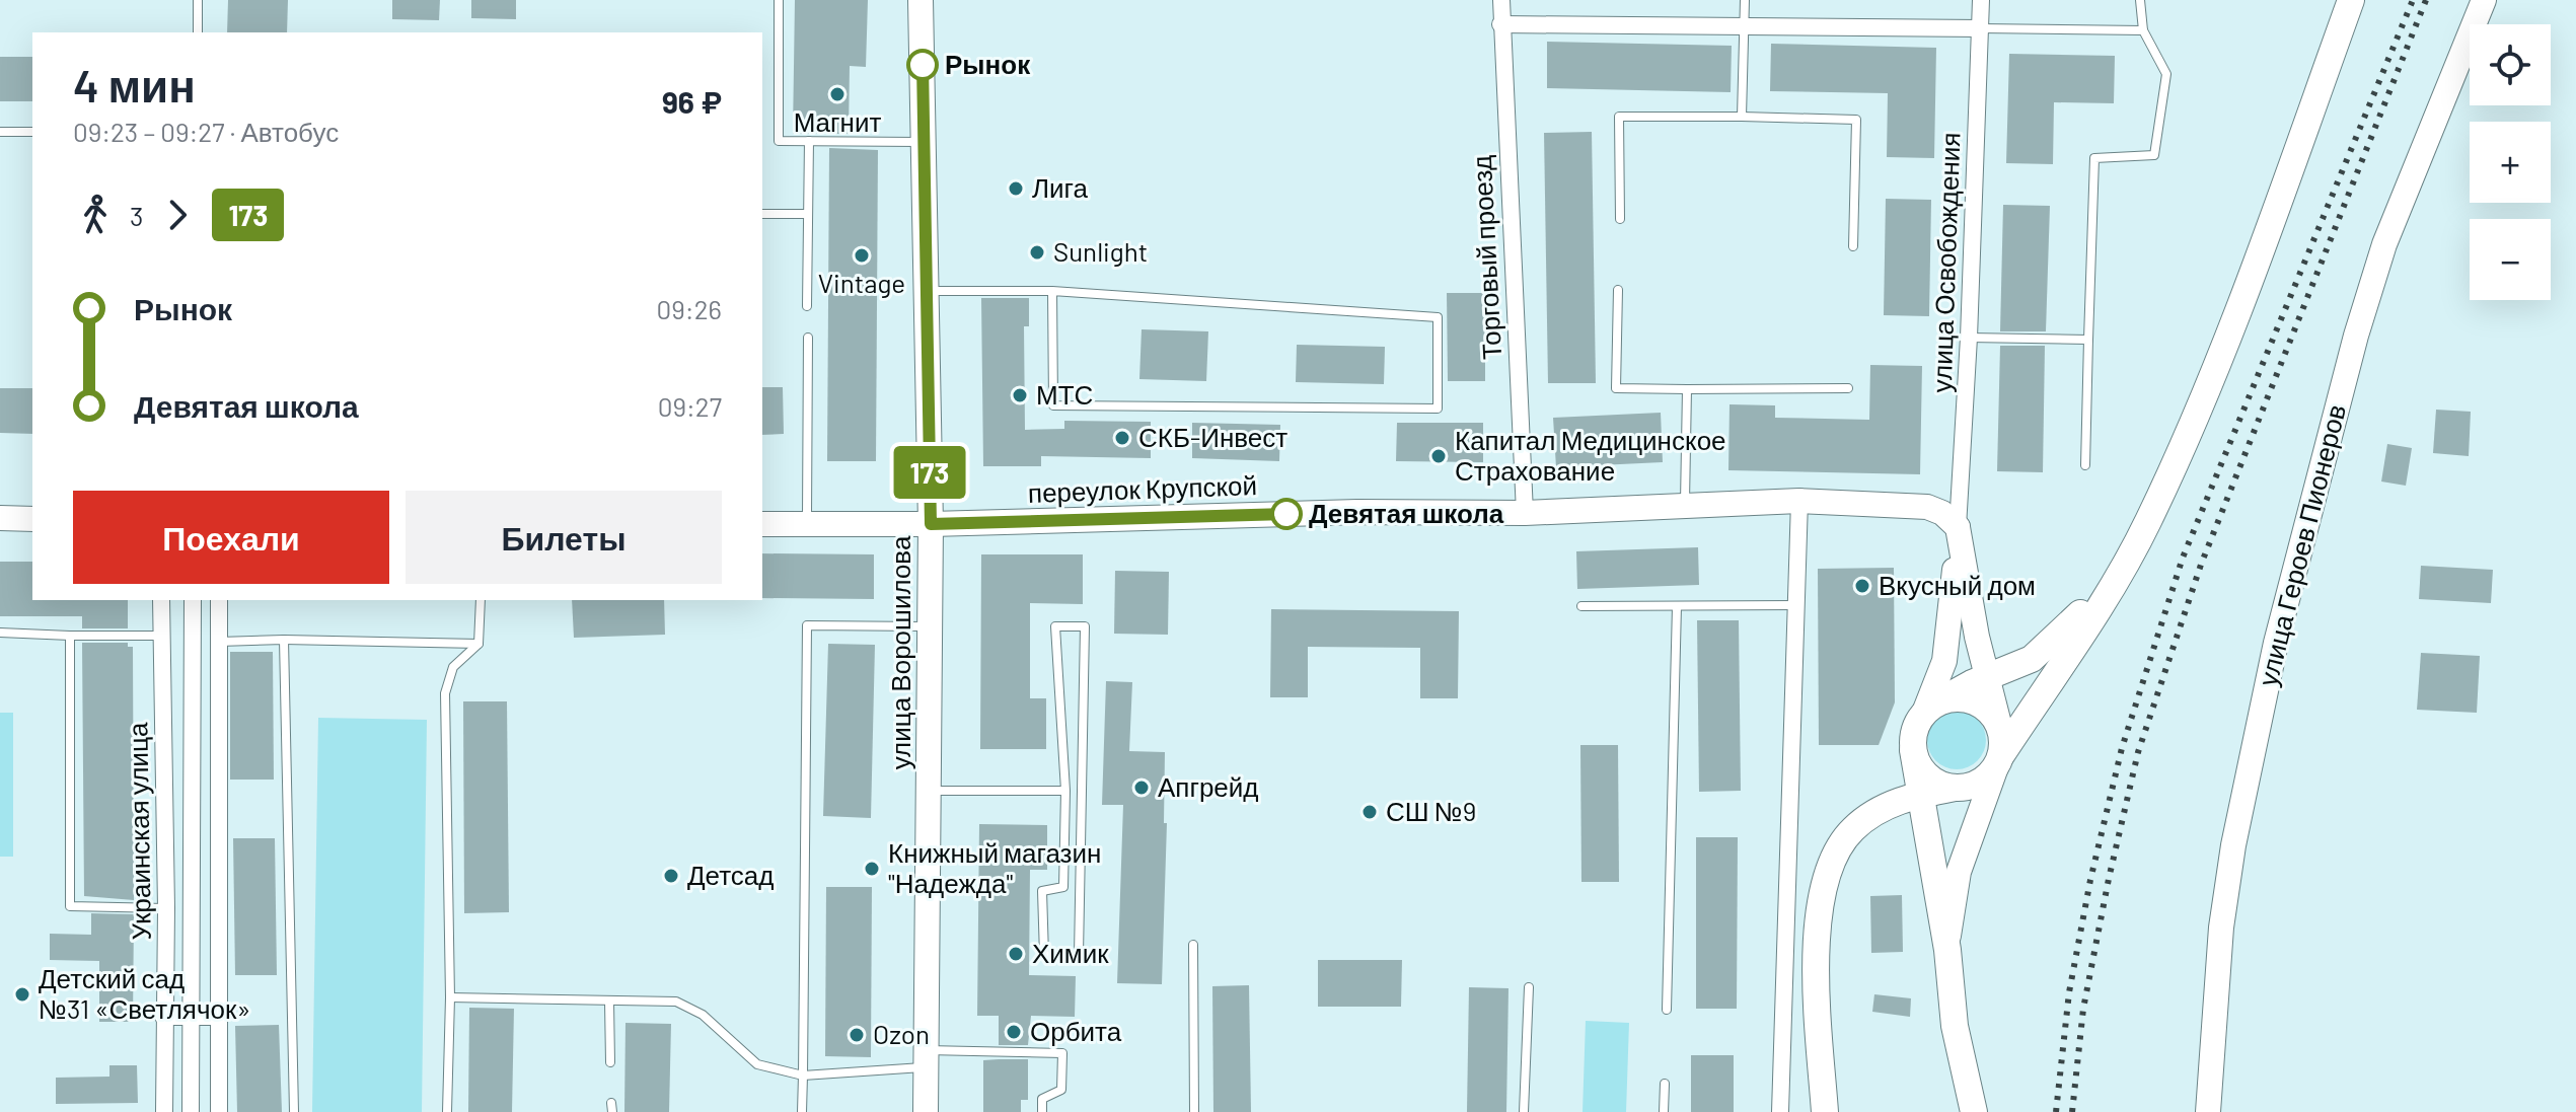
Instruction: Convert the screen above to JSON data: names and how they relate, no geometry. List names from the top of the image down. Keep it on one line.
{"streets":{"street":["Торговый проезд","улица Освобождения","переулок Крупской","улица Героев Пионеров","улица Ворошилова","Украинская улица"]},"crossings":[["Торговый проезд","переулок Крупской"],["улица Освобождения","переулок Крупской"],["переулок Крупской","улица Ворошилова"]],"places":["Рынок","Магнит","Лига","Sunlight","Vintage","МТС","СКБ-Инвест","Капитал Медицинское Страхование","Девятая школа","Вкусный дом","Апгрейд","СШ №9","Книжный магазин \"Надежда\"","Детсад","Химик","Детский сад №31 «Светлячок»","Орбита","Ozon"],"lines":["bus line 173"],"page":{"on_map":"173","map_buttons":["+","−"],"heading":["4 мин","09:23 – 09:27 · Автобус","96 ₽"],"legs":["3","173"],"list":[{"name":"Рынок","value":"09:26"},{"name":"Девятая школа","value":"09:27"}],"buttons":["Поехали","Билеты"]}}
